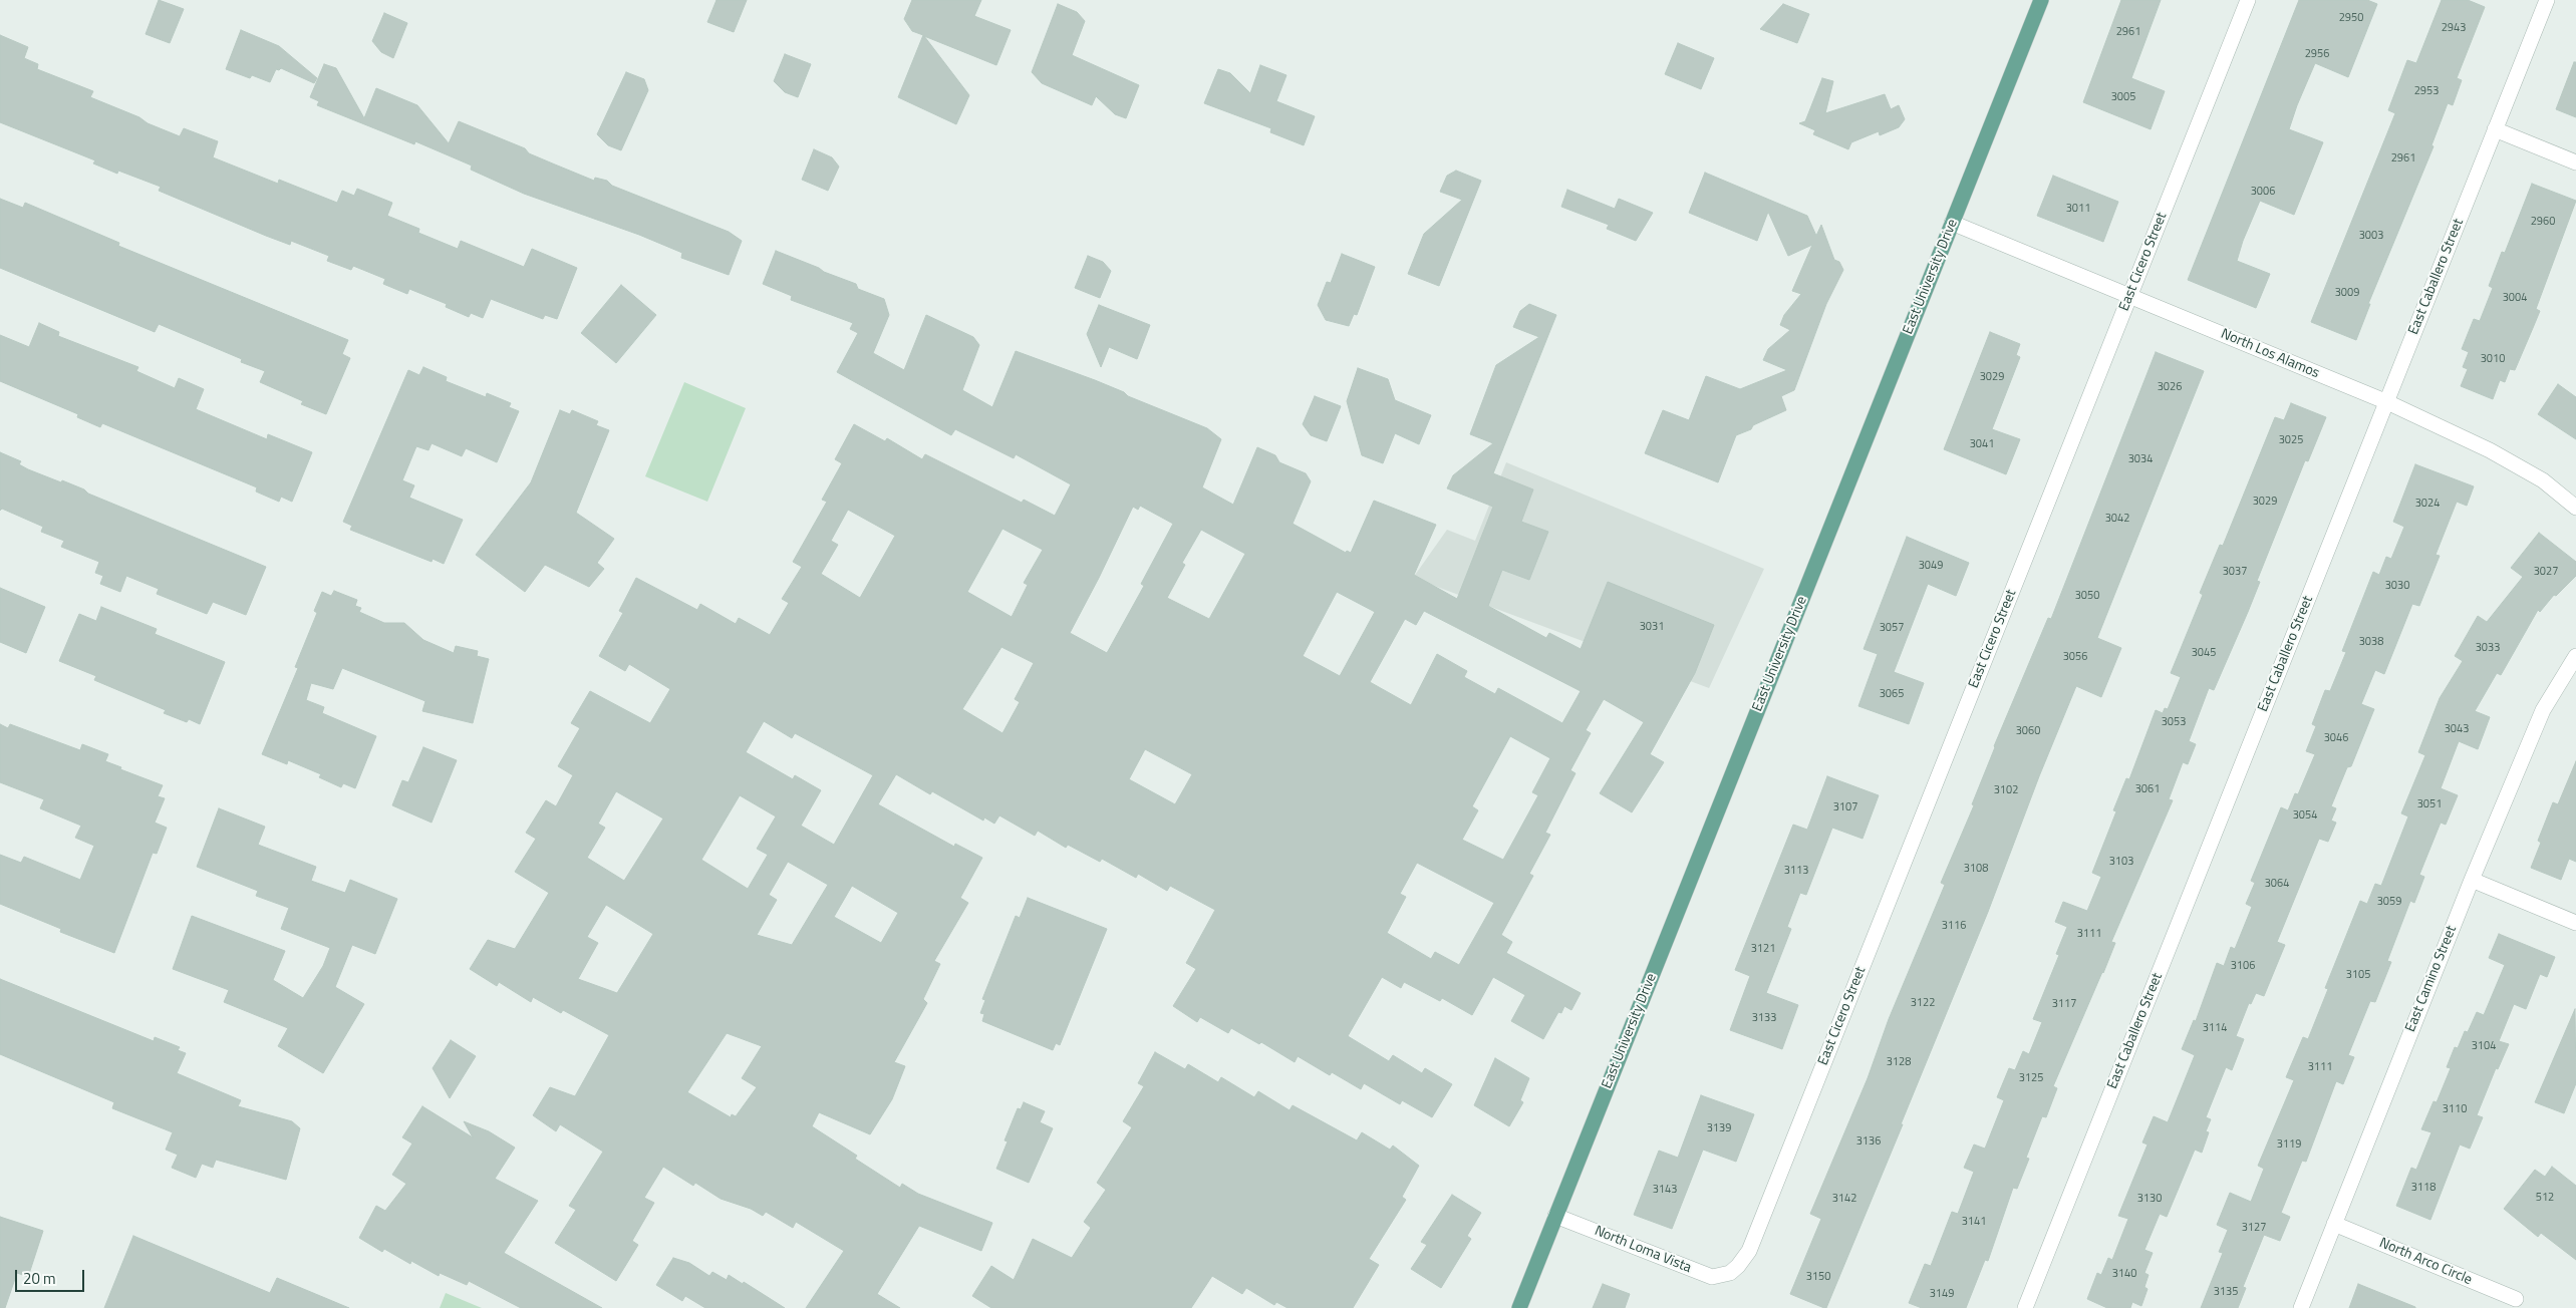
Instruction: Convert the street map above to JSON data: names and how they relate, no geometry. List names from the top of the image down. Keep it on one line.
{"streets":{"main road":["East University Drive"],"street":["East Cicero Street","East Caballero Street","North Los Alamos","East Camino Street","North Loma Vista","North Arco Circle"]},"crossings":[["East Cicero Street","North Los Alamos"],["East Cicero Street","North Loma Vista"],["East University Drive","North Los Alamos"],["East University Drive","North Loma Vista"],["East Caballero Street","North Los Alamos"],["East Camino Street","North Arco Circle"]],"house_numbers":["2950","2943","2961","2956","2953","3005","2961","3006","3011","2960","3003","3009","3004","3010","3029","3026","3025","3041","3034","3029","3024","3042","3049","3037","3027","3030","3050","3031","3057","3038","3033","3045","3056","3065","3053","3043","3060","3046","3061","3102","3051","3107","3054","3103","3108","3113","3064","3059","3116","3111","3121","3106","3105","3122","3117","3133","3114","3104","3128","3111","3125","3110","3139","3136","3119","3118","3143","512","3142","3130","3141","3127","3140","3150","3135","3149"],"scale_bar":"20 m"}
